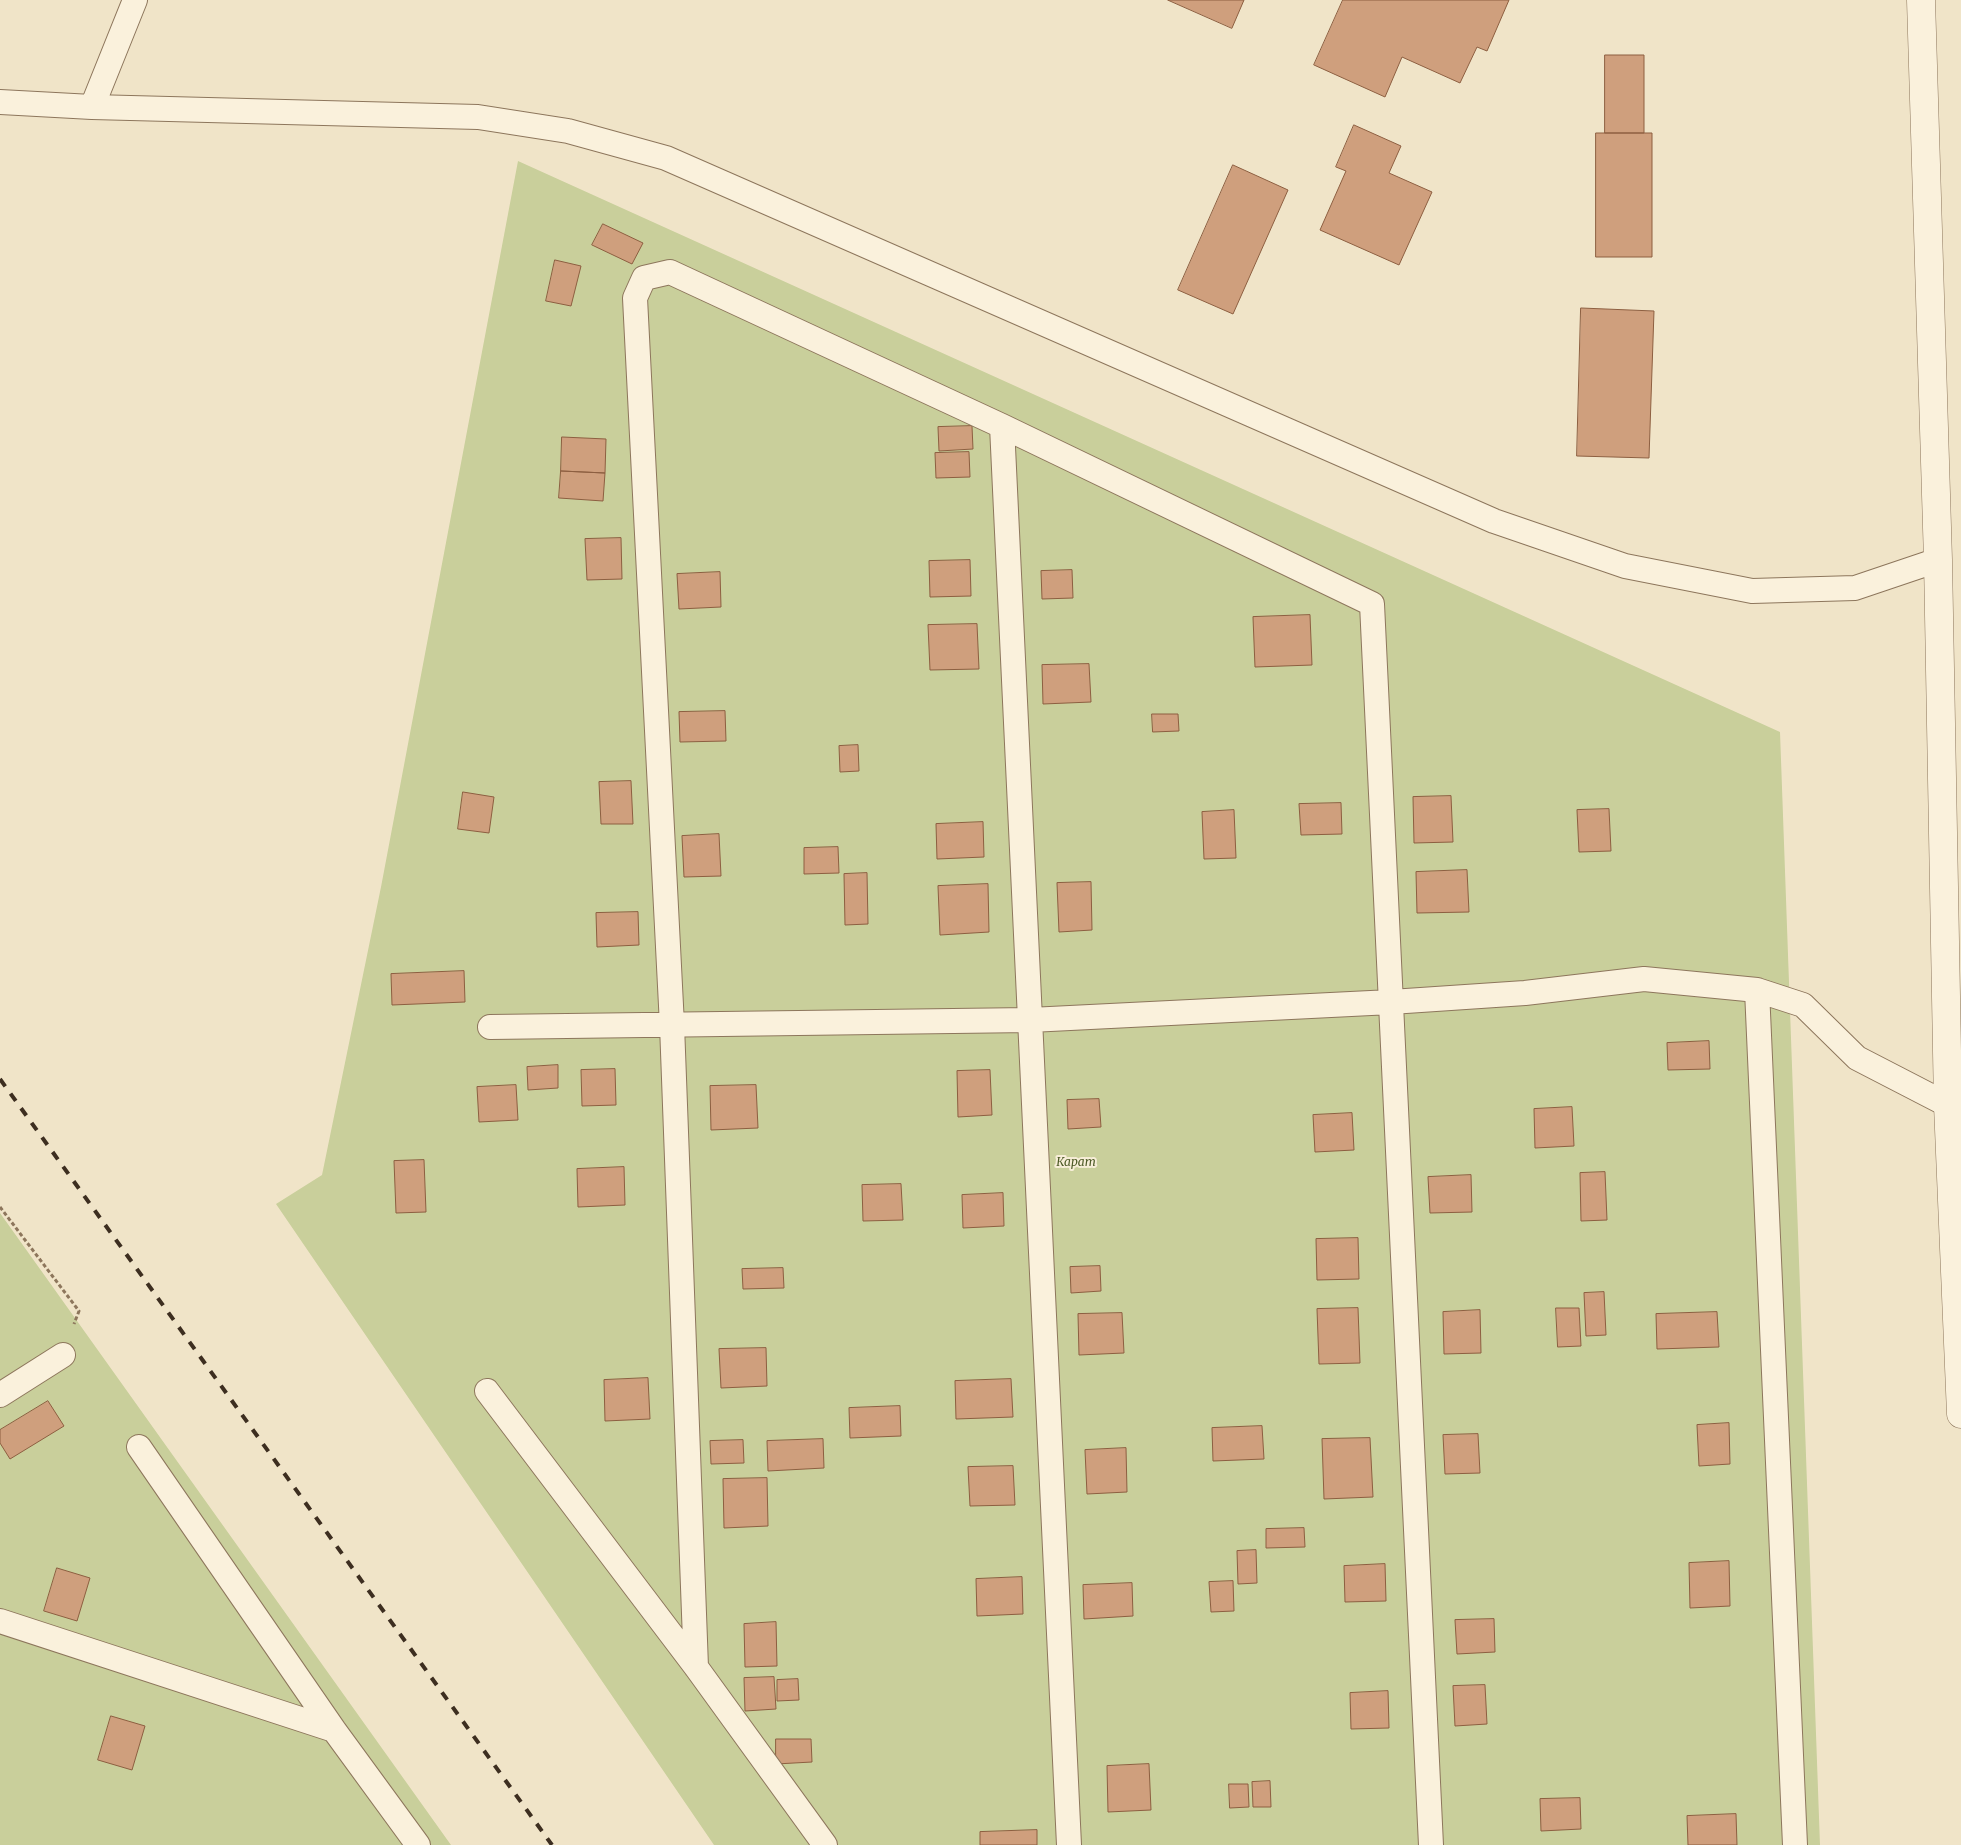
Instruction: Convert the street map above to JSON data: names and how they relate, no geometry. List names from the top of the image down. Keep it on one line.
{"parks":["Карат"]}
